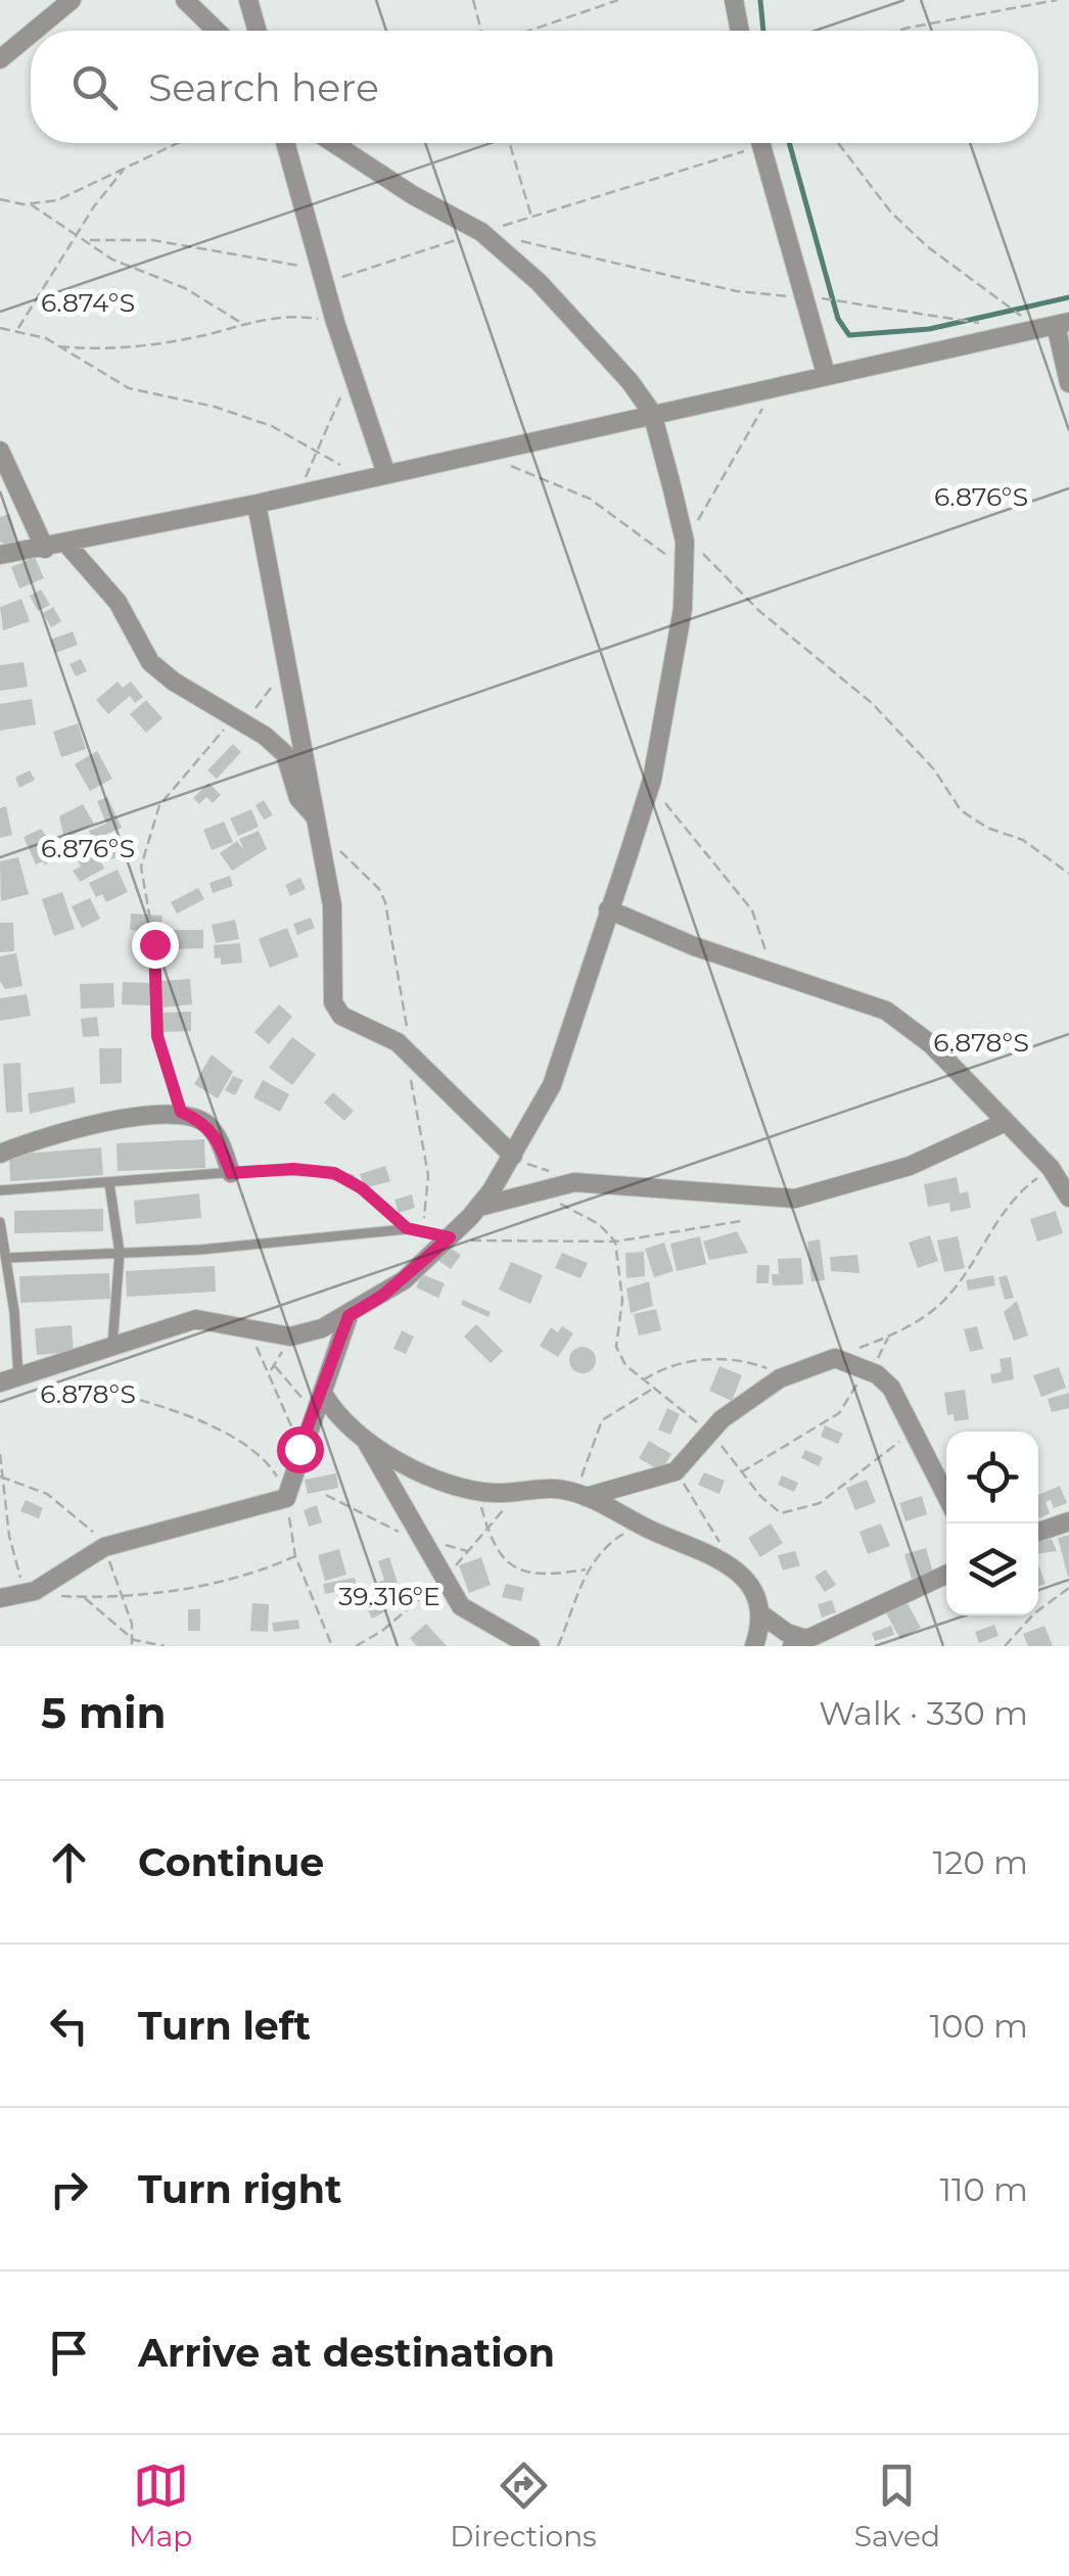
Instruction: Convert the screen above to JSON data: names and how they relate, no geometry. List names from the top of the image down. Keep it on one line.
{"page":{"search":"Search here","heading":["5 min","Walk · 330 m"],"list":[["Continue","120 m"],["Turn left","100 m"],["Turn right","110 m"],"Arrive at destination"],"nav":["Map","Directions","Saved"]},"coordinates":["6.874°S","6.876°S","6.878°S","39.316°E"]}
